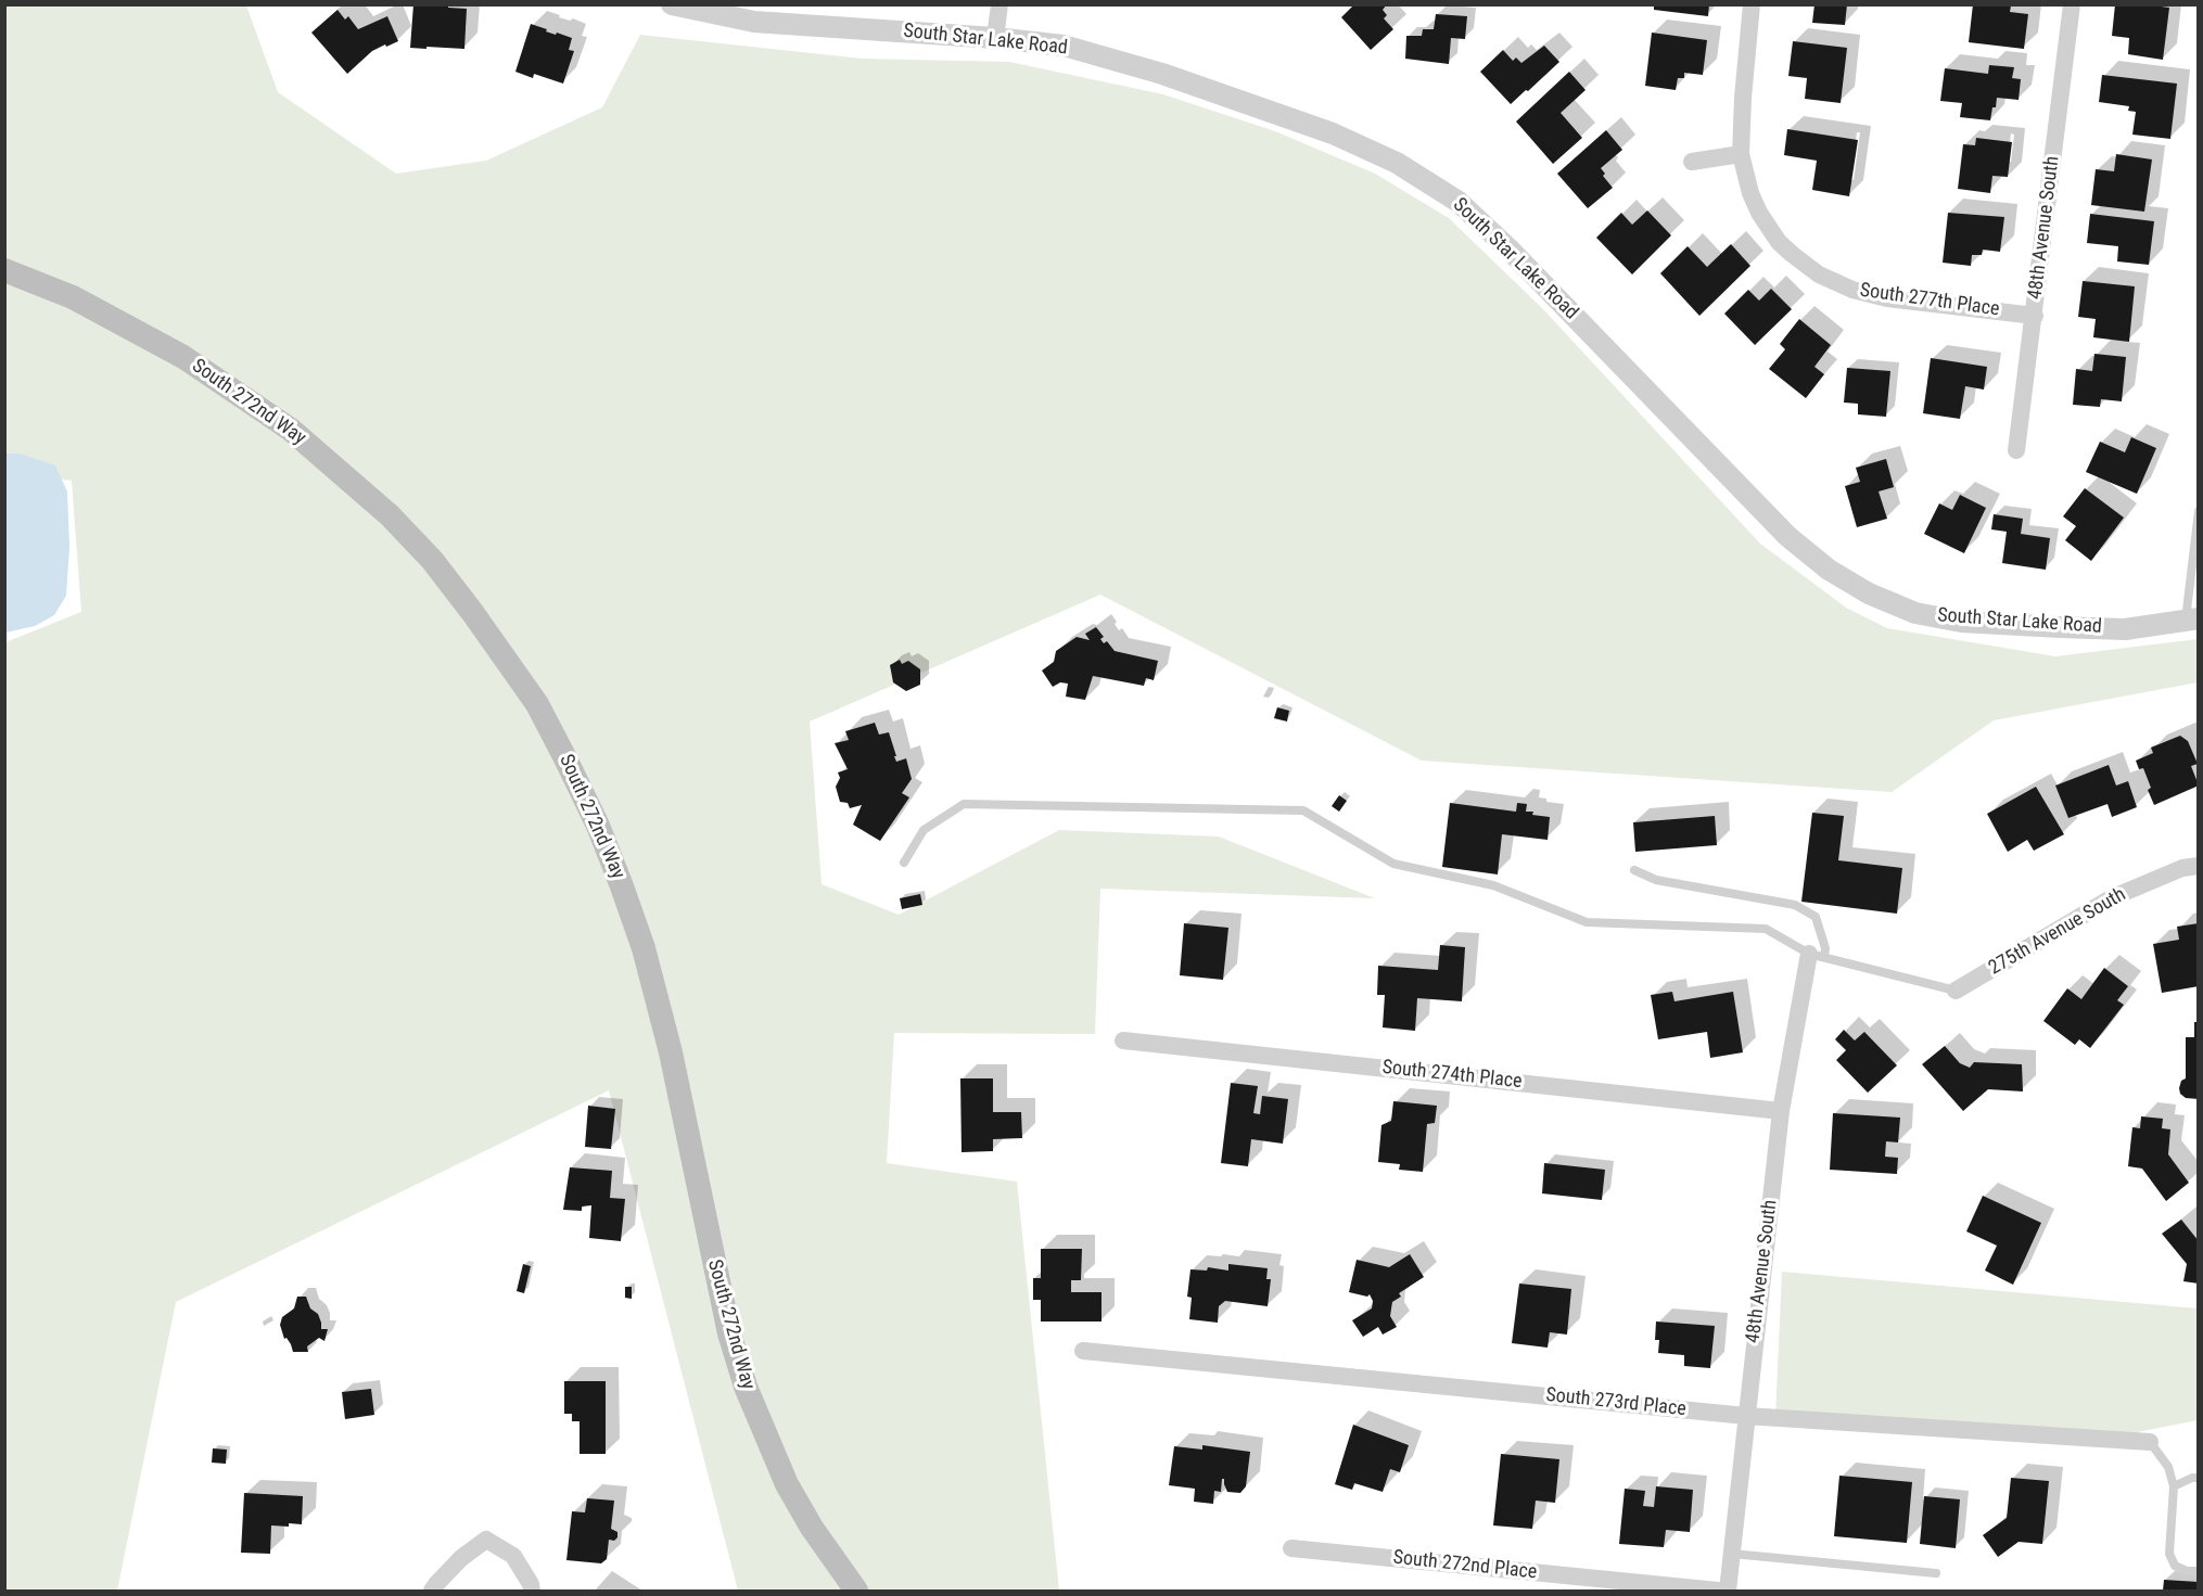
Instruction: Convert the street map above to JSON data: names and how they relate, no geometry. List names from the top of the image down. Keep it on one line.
{"streets":{"main road":["South 272nd Way"],"street":["South Star Lake Road","48th Avenue South","South 277th Place","275th Avenue South","South 274th Place","South 273rd Place","South 272nd Place"]},"crossings":[["48th Avenue South","South 277th Place"],["48th Avenue South","South 274th Place"],["48th Avenue South","South 273rd Place"]]}
